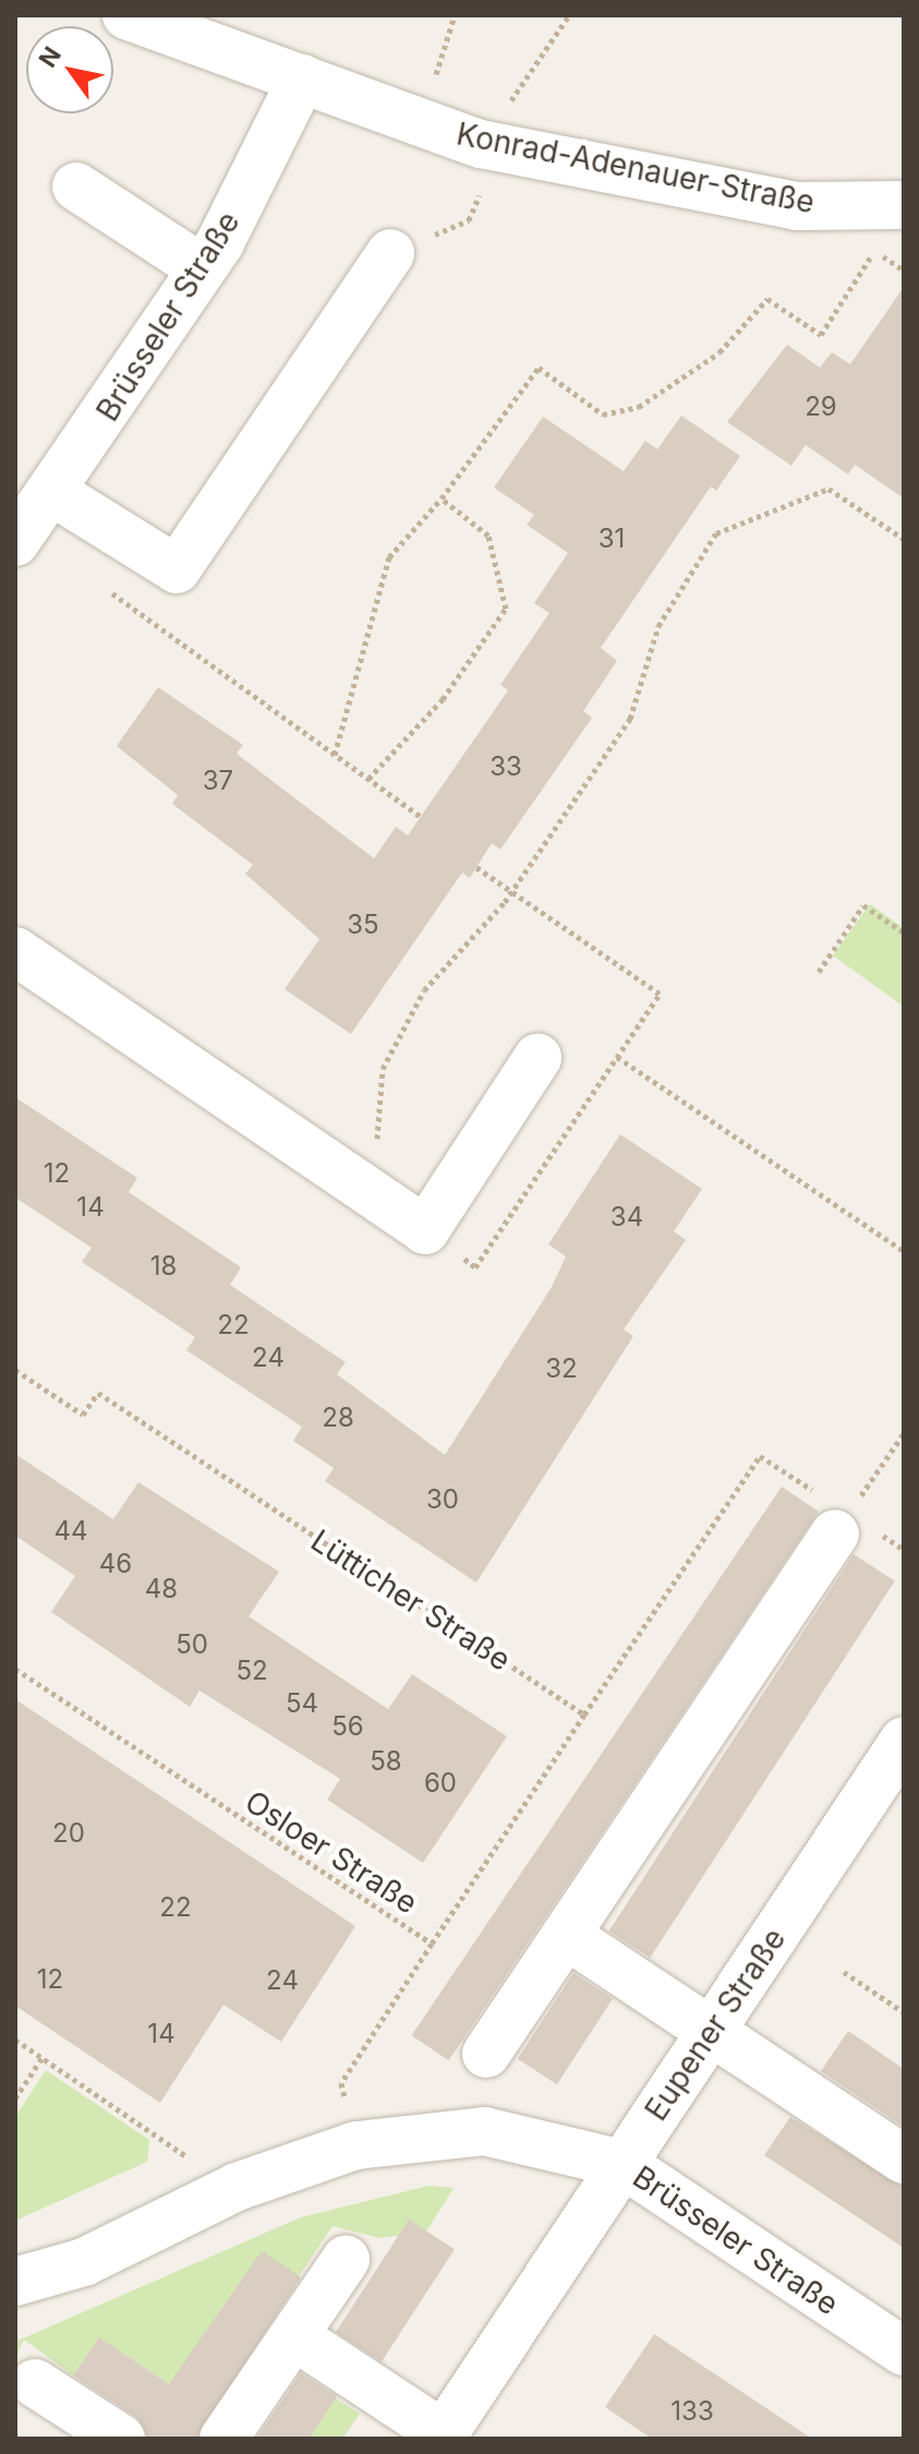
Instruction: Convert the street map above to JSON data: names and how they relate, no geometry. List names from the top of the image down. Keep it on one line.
{"streets":{"street":["Konrad-Adenauer-Straße","Brüsseler Straße","Eupener Straße"],"path":["Lütticher Straße","Osloer Straße"]},"crossings":[["Konrad-Adenauer-Straße","Brüsseler Straße"],["Brüsseler Straße","Osloer Straße"],["Brüsseler Straße","Eupener Straße"]],"house_numbers":["29","31","33","37","35","12","14","34","18","22","24","32","28","30","44","46","48","50","52","54","56","58","60","20","22","12","24","14","133"],"north":"top left"}
